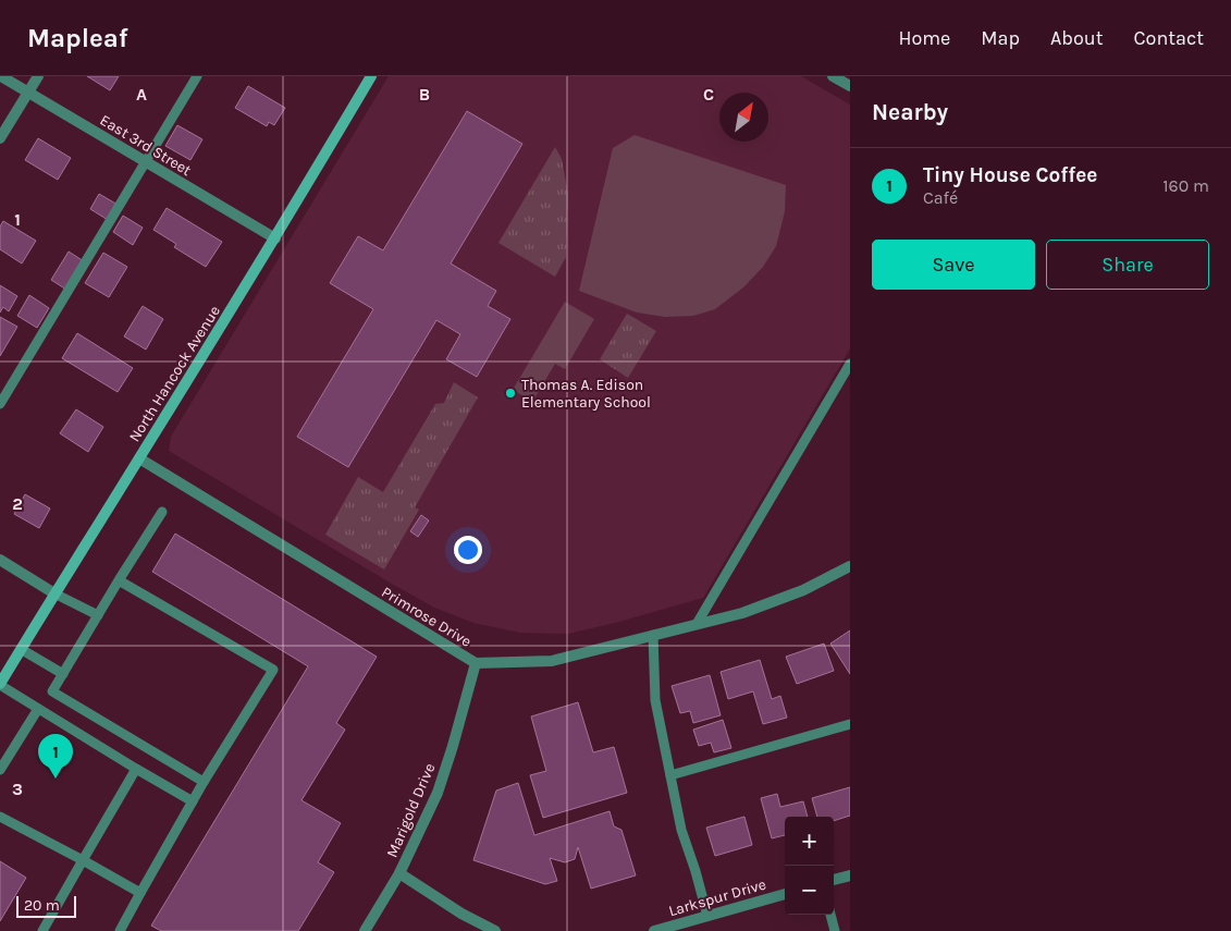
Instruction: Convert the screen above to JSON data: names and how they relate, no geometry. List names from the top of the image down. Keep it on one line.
{"streets":{"street":["East 3rd Street","North Hancock Avenue","Primrose Drive","Marigold Drive","Larkspur Drive"]},"crossings":[["East 3rd Street","North Hancock Avenue"],["North Hancock Avenue","Primrose Drive"],["Primrose Drive","Marigold Drive"]],"places":["Thomas A. Edison Elementary School"],"scale_bar":"20 m","north":"top right","page":{"header":"Mapleaf","nav":["Home","Map","About","Contact"],"heading":"Nearby","list":[{"mark":"1","name":"Tiny House Coffee","note":"Café","value":"160 m"}],"buttons":["Save","Share"],"pins":"1","map_buttons":["+","−"],"scale":"20 m"},"grid":{"columns":["A","B","C"],"rows":["1","2","3"]}}
